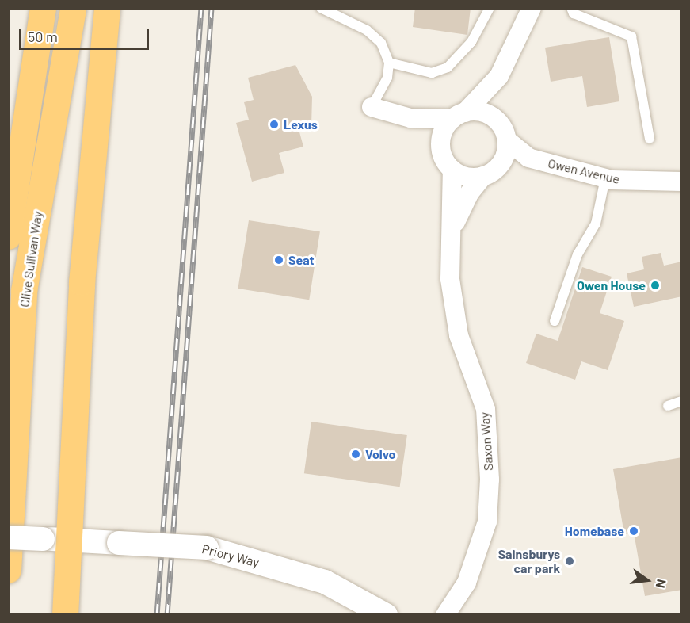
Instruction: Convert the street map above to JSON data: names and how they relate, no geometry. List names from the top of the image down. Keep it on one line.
{"streets":{"highway":["Clive Sullivan Way"],"street":["Owen Avenue","Saxon Way","Priory Way"]},"crossings":[["Owen Avenue","Saxon Way"]],"places":["Lexus","Seat","Owen House","Volvo","Homebase","Sainsburys car park"],"scale_bar":"50 m","north":"right"}
